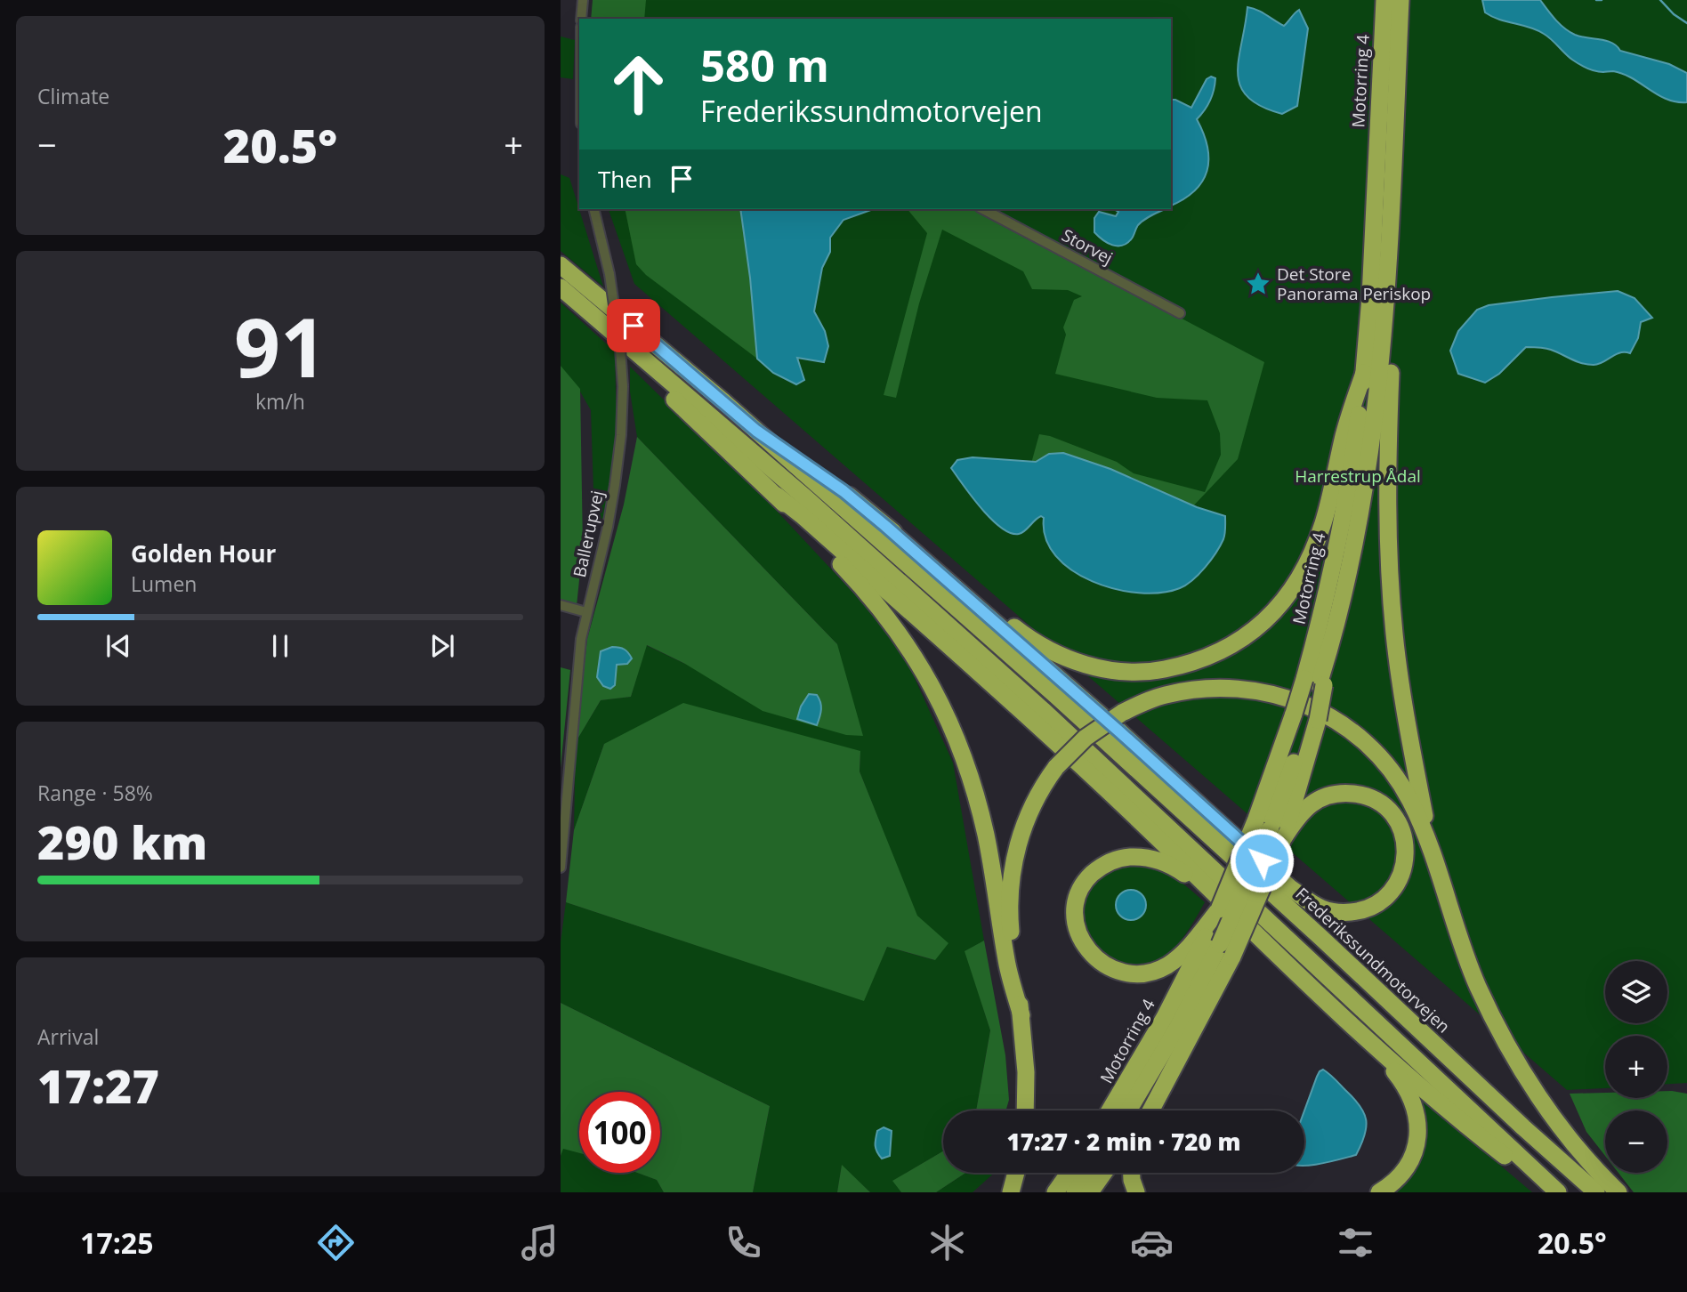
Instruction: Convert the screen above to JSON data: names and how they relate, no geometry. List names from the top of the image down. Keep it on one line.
{"streets":{"highway":["Motorring 4","Frederikssundmotorvejen"],"street":["Storvej","Ballerupvej"]},"parks":["Harrestrup Ådal"],"places":{"place":["Det Store Panorama Periskop"]},"page":{"tile":["Climate",["91","km/h"],["Range · 58%","290 km"],["Arrival","17:27"]],"turn":["580 m","Frederikssundmotorvejen"],"heat":["−","20.5°","+"],"then":"Then","song":["Golden Hour","Lumen"],"map_buttons":["+","−"],"limit":"100","trip":"17:27 · 2 min · 720 m","tabs":["17:25","20.5°"]}}
